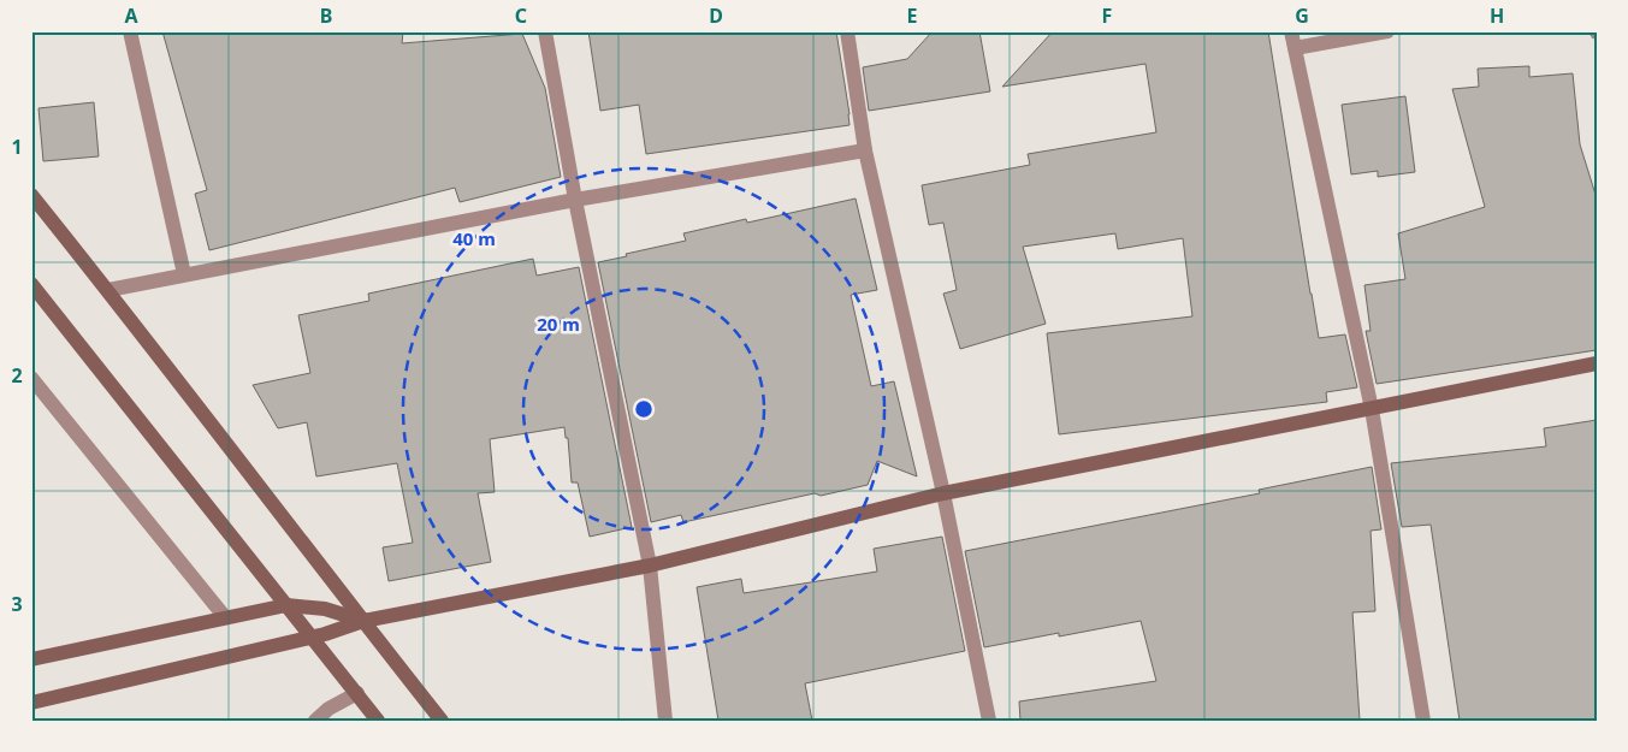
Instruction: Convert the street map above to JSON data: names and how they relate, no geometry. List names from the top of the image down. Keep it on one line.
{"grid":{"columns":["A","B","C","D","E","F","G","H"],"rows":["1","2","3"]},"rings":["40 m","20 m"]}
